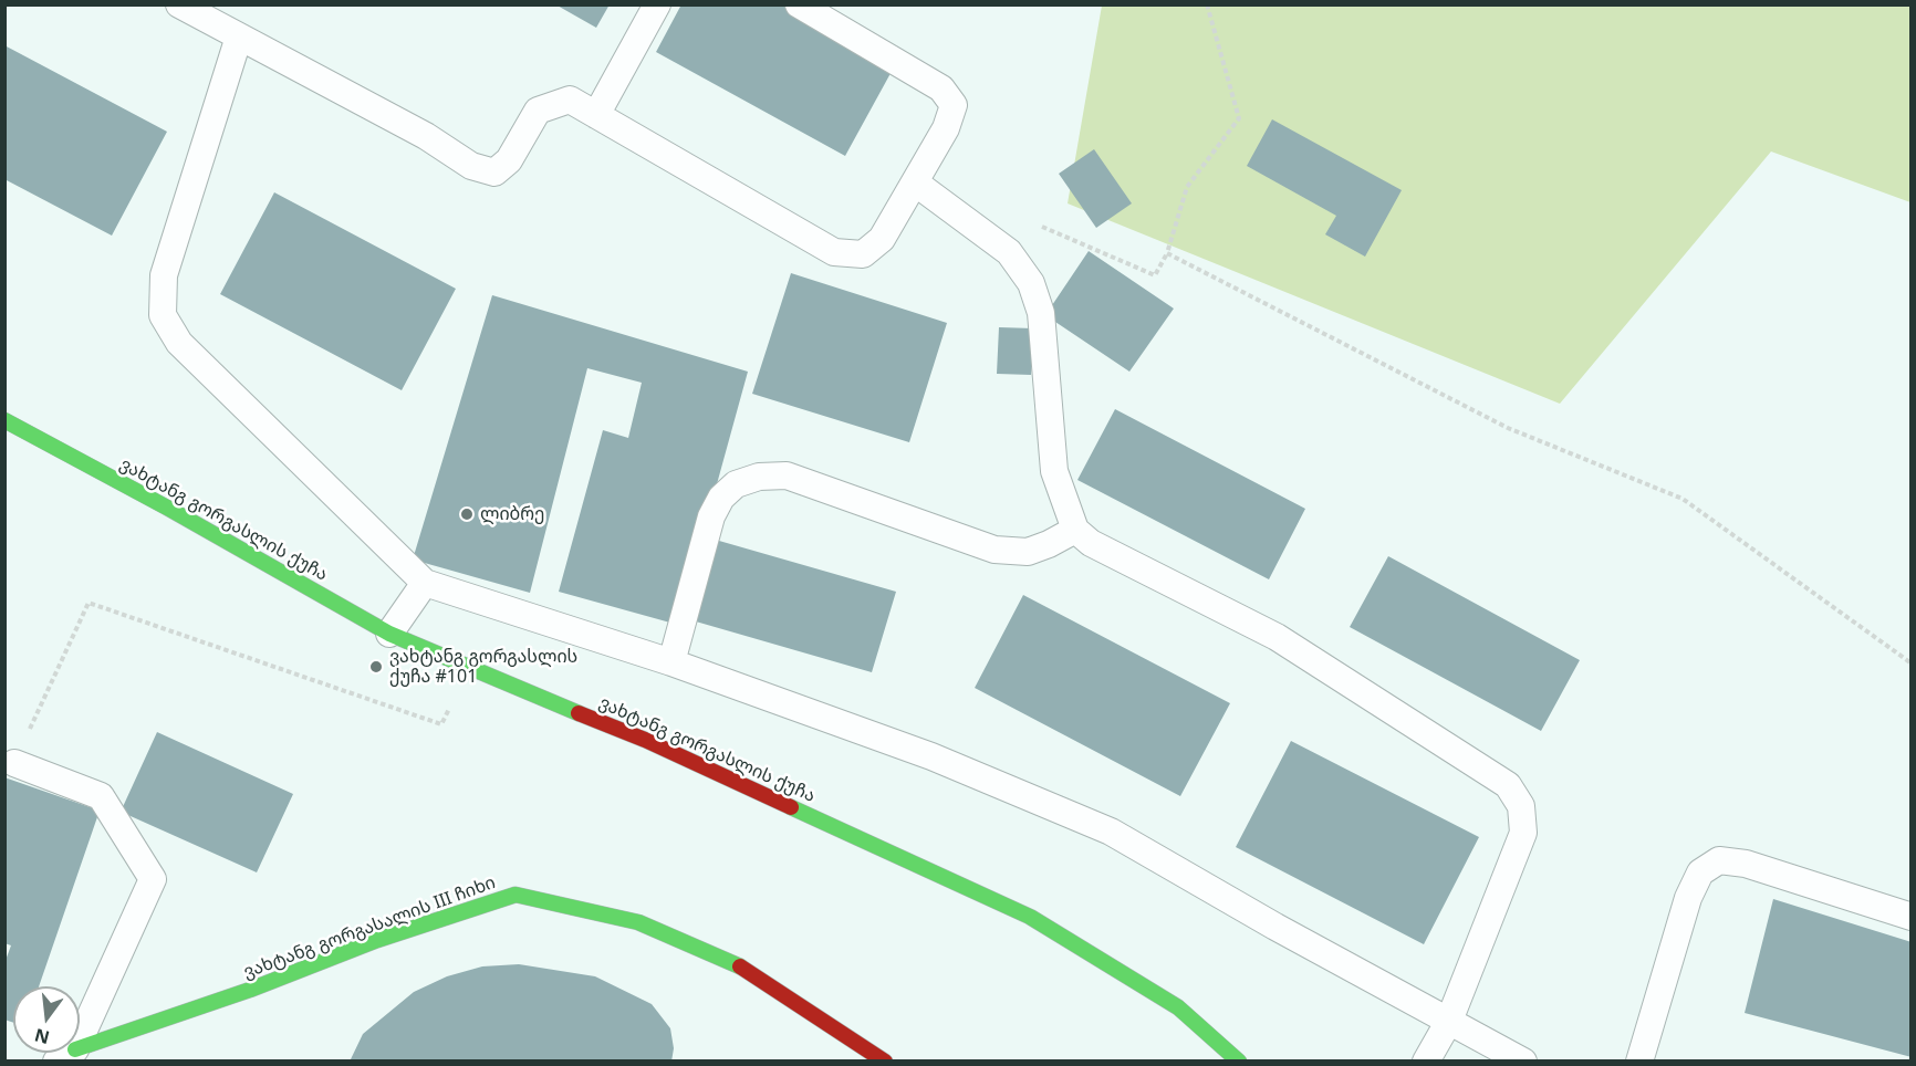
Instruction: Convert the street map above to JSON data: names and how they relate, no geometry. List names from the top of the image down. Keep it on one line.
{"streets":{"street":["ვახტანგ გორგასლის ქუჩა","ვახტანგ გორგასალის III ჩიხი"]},"places":["ლიბრე","ვახტანგ გორგასლის ქუჩა #101"],"north":"bottom"}
